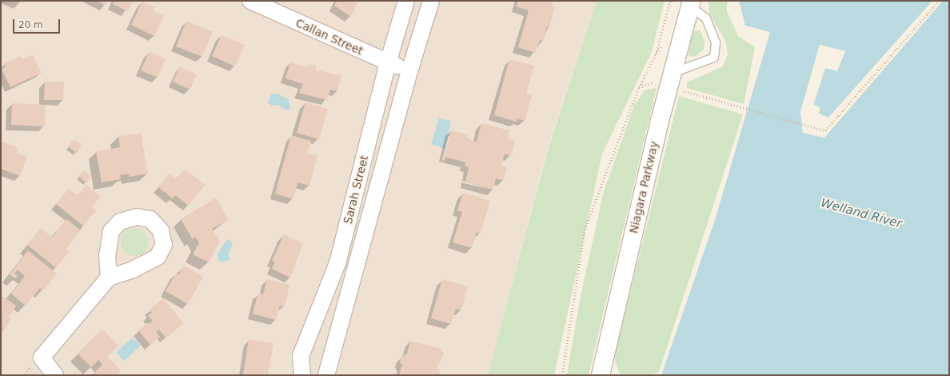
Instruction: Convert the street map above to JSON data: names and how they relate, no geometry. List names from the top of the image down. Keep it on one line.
{"streets":{"main road":["Niagara Parkway"],"street":["Callan Street","Sarah Street"]},"crossings":[["Callan Street","Sarah Street"]],"water":["Welland River"],"scale_bar":"20 m"}
